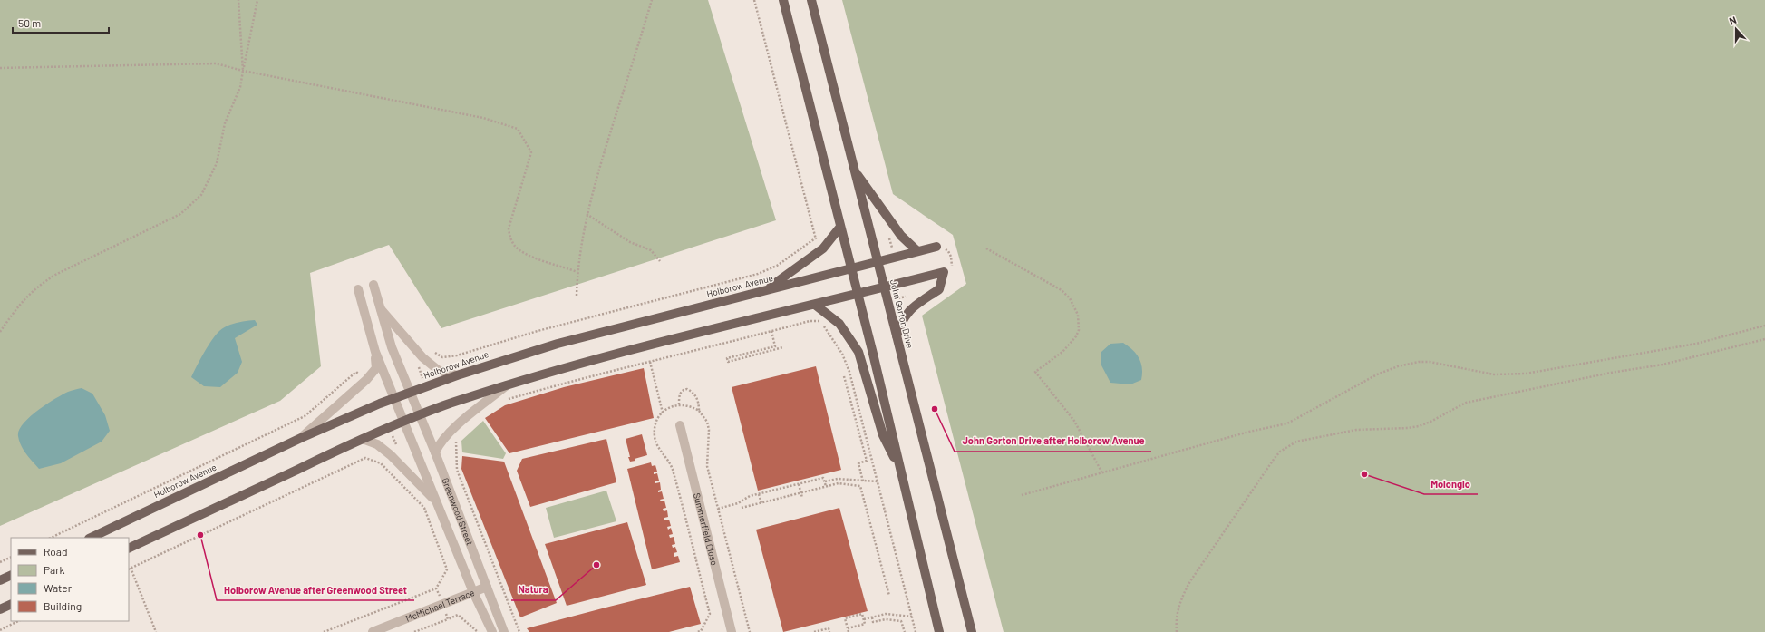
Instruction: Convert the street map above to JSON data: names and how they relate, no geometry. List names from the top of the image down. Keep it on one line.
{"streets":{"main road":["Holborow Avenue","John Gorton Drive"],"street":["Greenwood Street","Summerfield Close","McMichael Terrace"]},"crossings":[["Holborow Avenue","John Gorton Drive"],["Holborow Avenue","Greenwood Street"],["Greenwood Street","McMichael Terrace"]],"places":["John Gorton Drive after Holborow Avenue","Molonglo","Holborow Avenue after Greenwood Street","Natura"],"legend":["Road","Park","Water","Building"],"scale_bar":"50 m","north":"top"}
